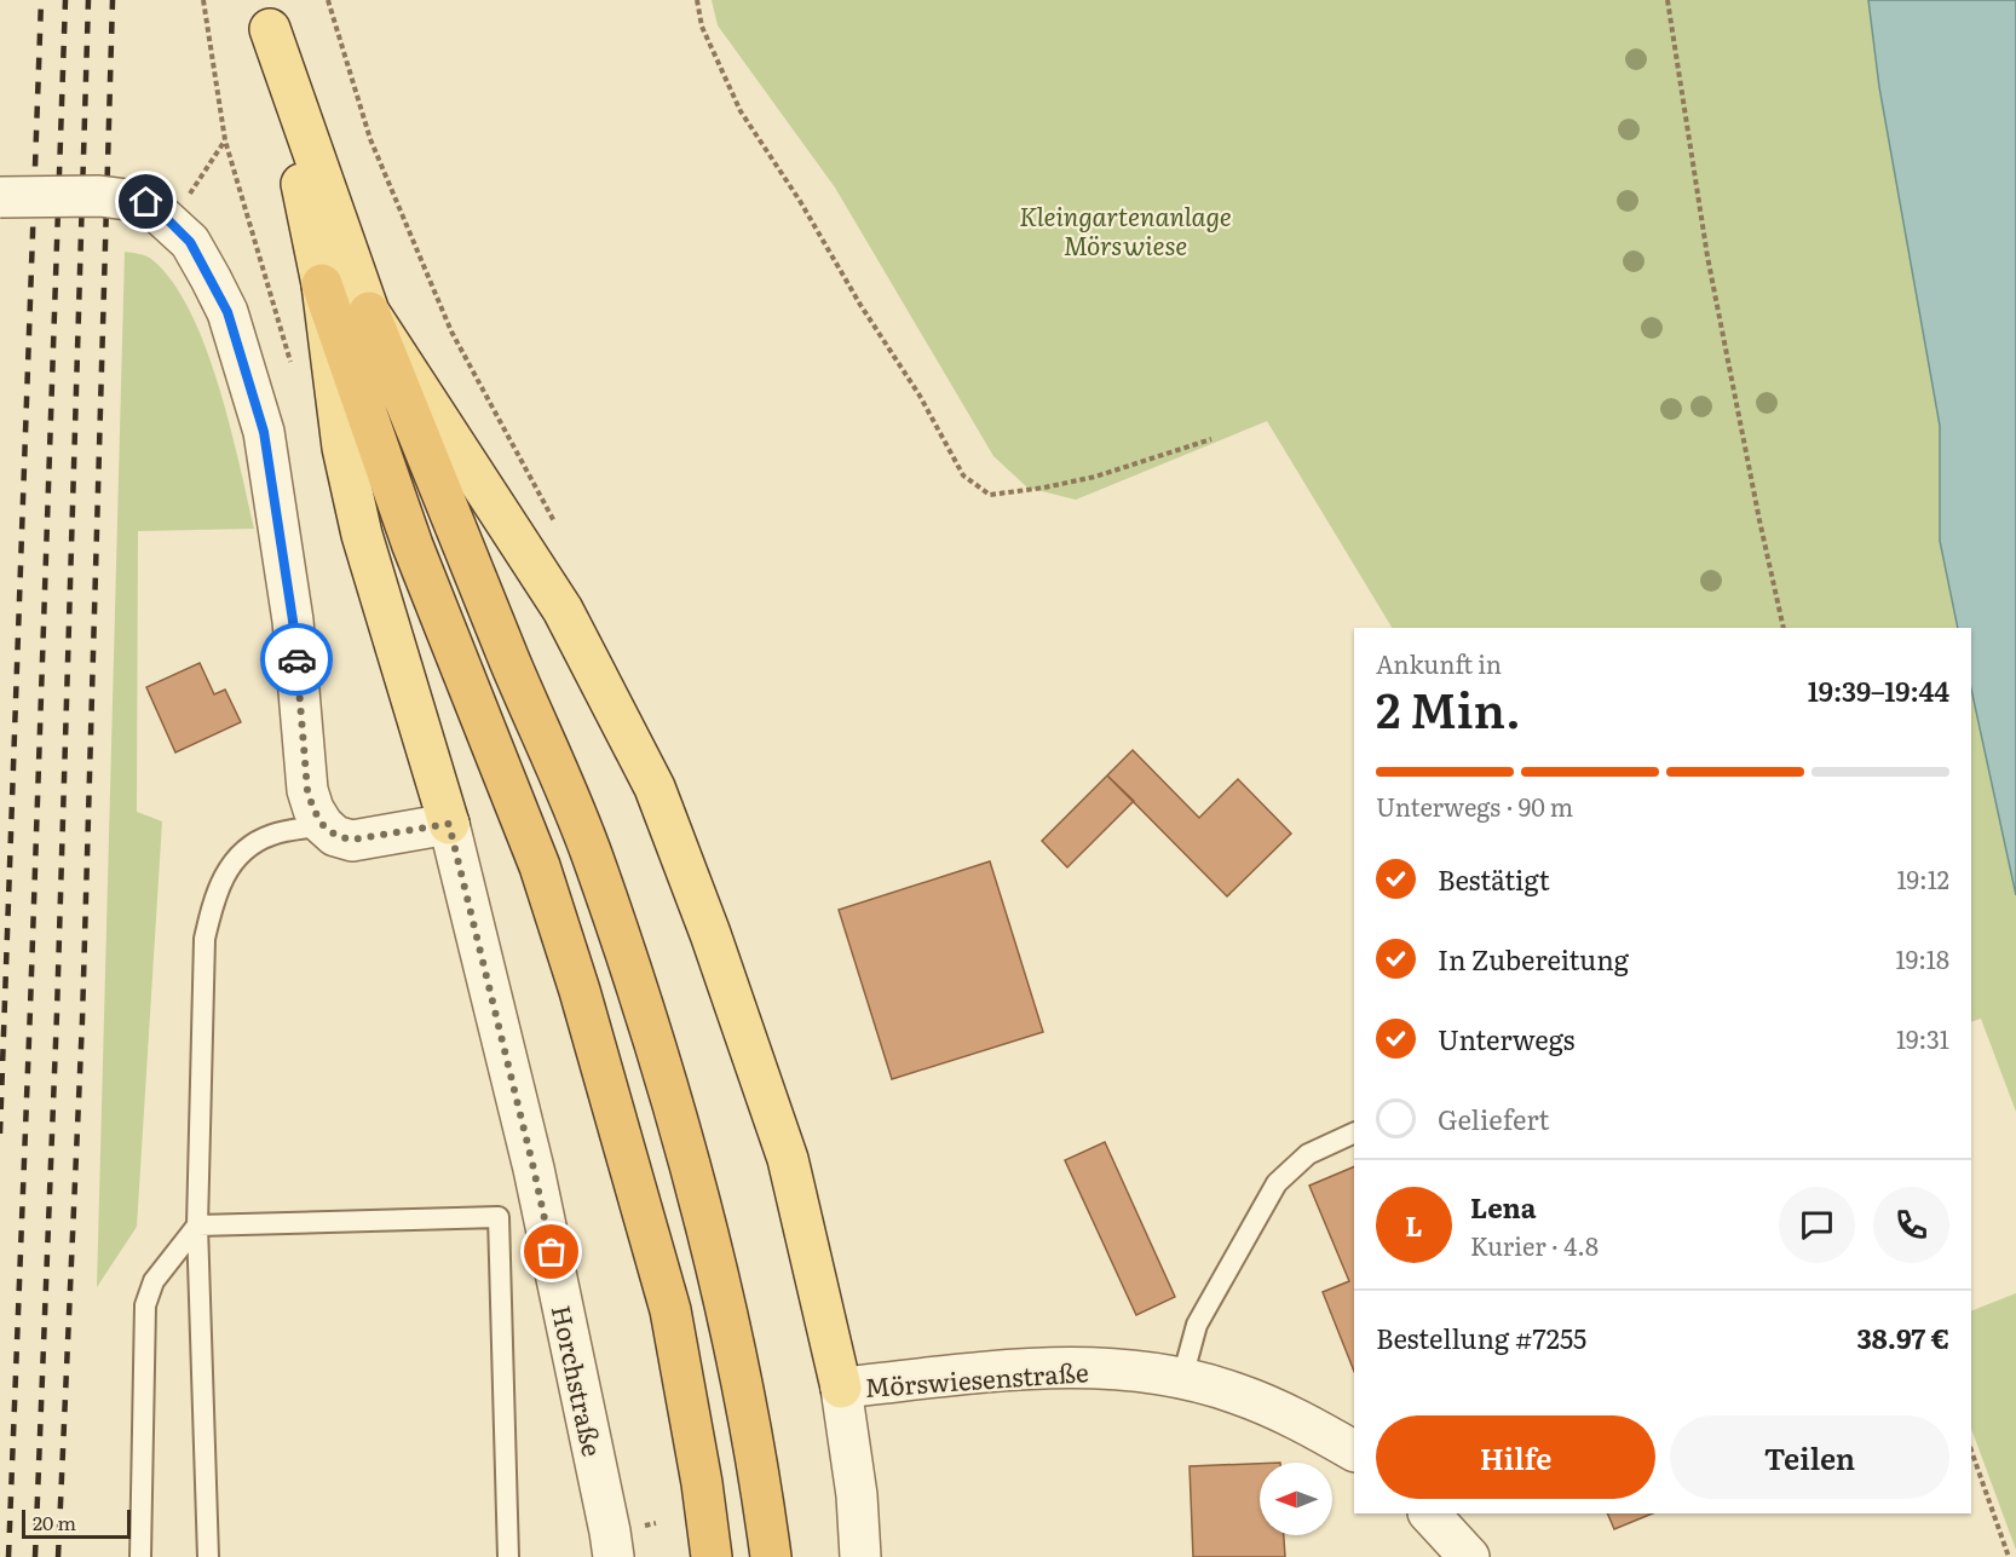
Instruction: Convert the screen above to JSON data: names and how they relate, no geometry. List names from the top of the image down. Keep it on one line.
{"streets":{"street":["Mörswiesenstraße","Horchstraße"]},"parks":["Kleingartenanlage Mörswiese"],"scale_bar":"20 m","north":"left","page":{"heading":["2 Min.","Ankunft in","19:39–19:44"],"panel":["Lena","Kurier · 4.8","Bestellung #7255","38.97 €"],"bar":"Unterwegs · 90 m","list":[["Bestätigt","19:12"],["In Zubereitung","19:18"],["Unterwegs","19:31"],"Geliefert"],"round":"L","buttons":["Hilfe","Teilen"],"scale":"20 m"}}
